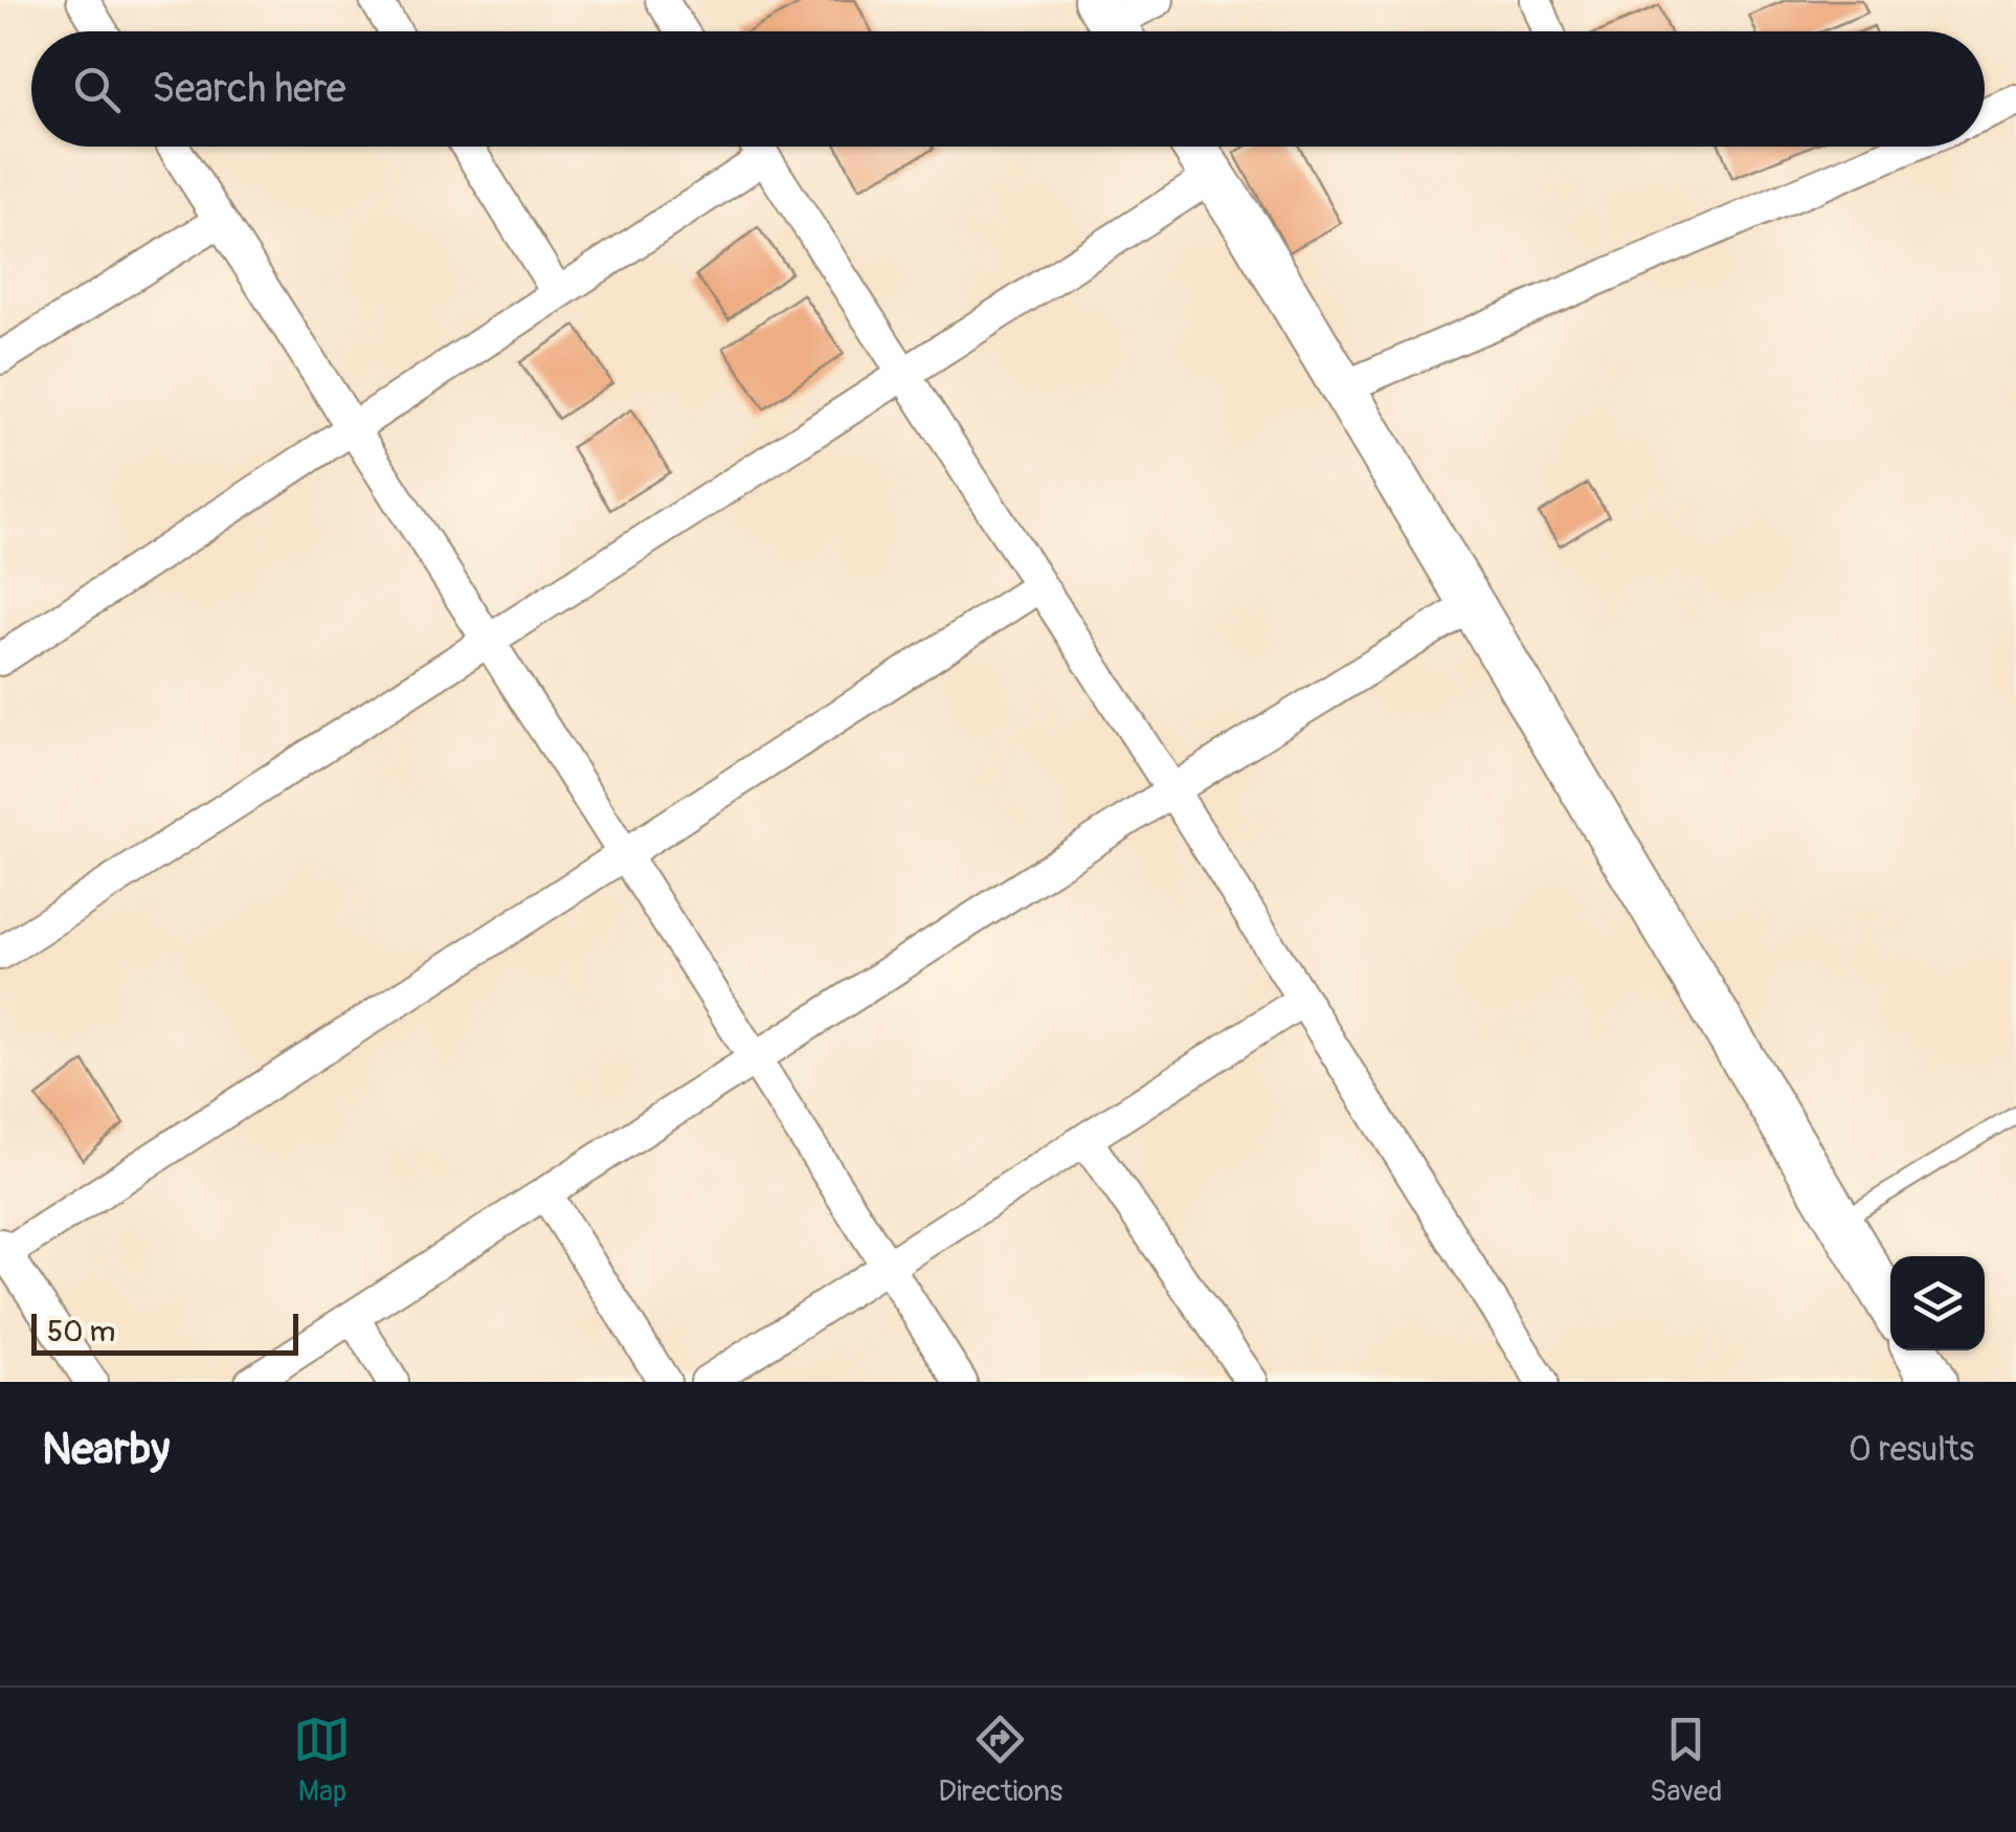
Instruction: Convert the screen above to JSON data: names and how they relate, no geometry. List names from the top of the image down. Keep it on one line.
{"scale_bar":"50 m","page":{"search":"Search here","scale":"50 m","heading":["Nearby","0 results"],"nav":["Map","Directions","Saved"]}}
